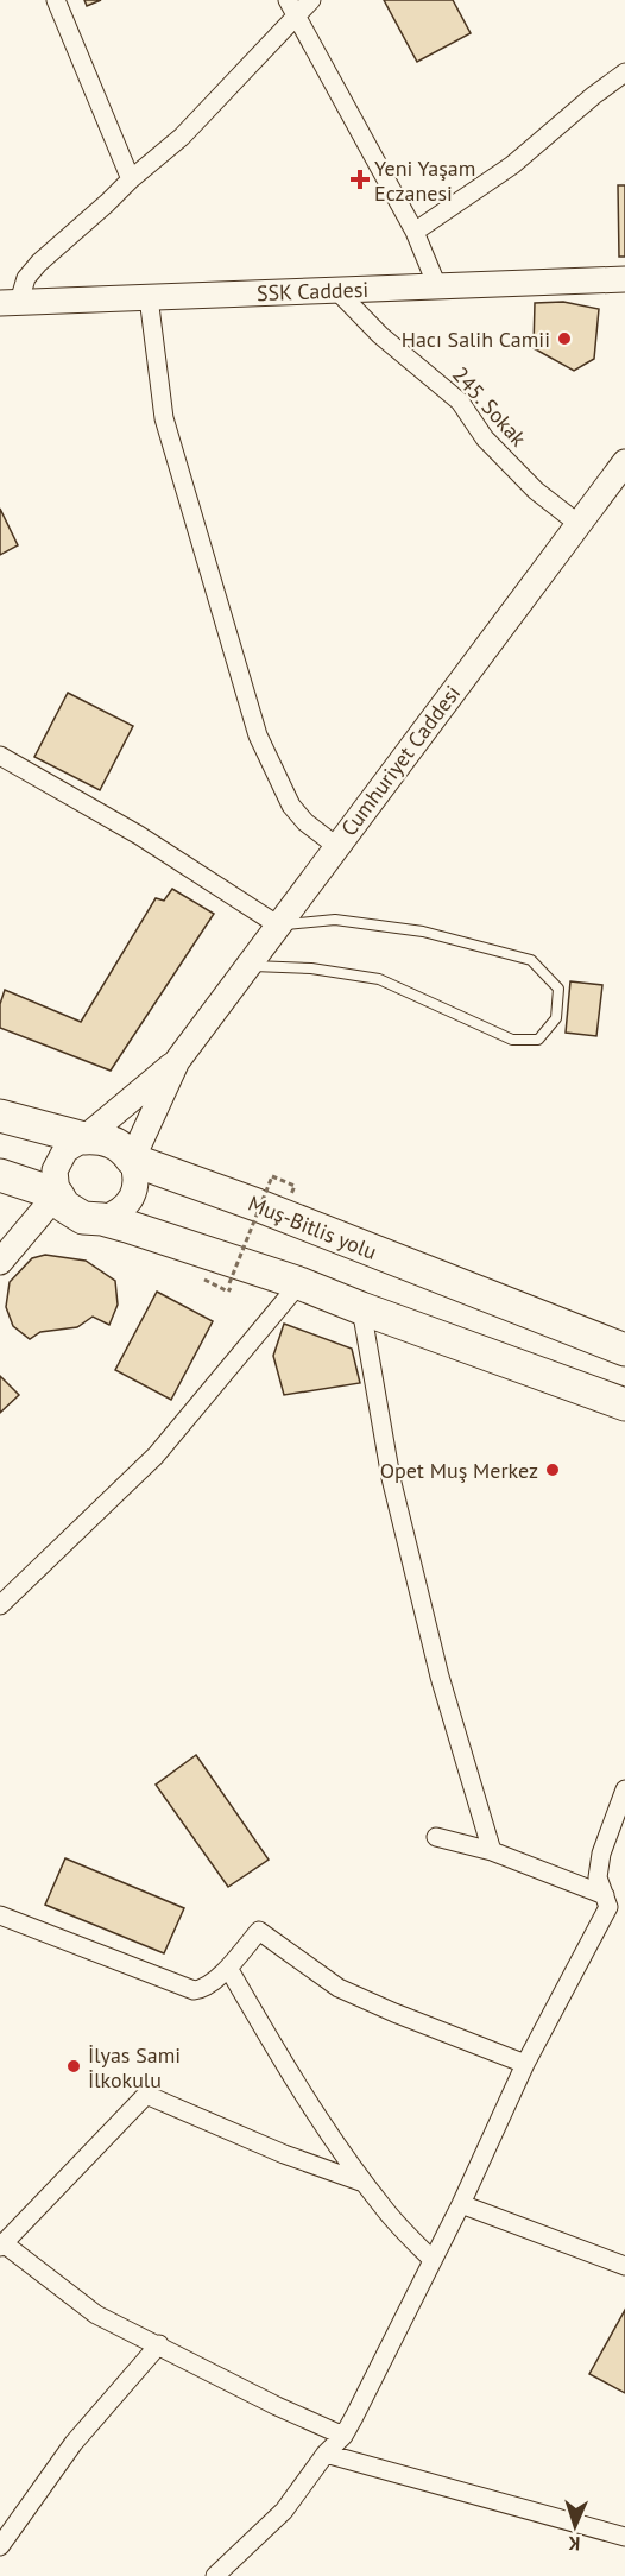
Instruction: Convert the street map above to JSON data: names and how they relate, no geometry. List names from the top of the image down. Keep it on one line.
{"streets":{"highway":["Muş-Bitlis yolu"],"street":["SSK Caddesi","245. Sokak","Cumhuriyet Caddesi"]},"crossings":[["SSK Caddesi","245. Sokak"],["245. Sokak","Cumhuriyet Caddesi"],["Cumhuriyet Caddesi","Muş-Bitlis yolu"]],"places":{"health":["Yeni Yaşam Eczanesi"],"other":["Hacı Salih Camii","Opet Muş Merkez","İlyas Sami İlkokulu"]},"north":"bottom"}
